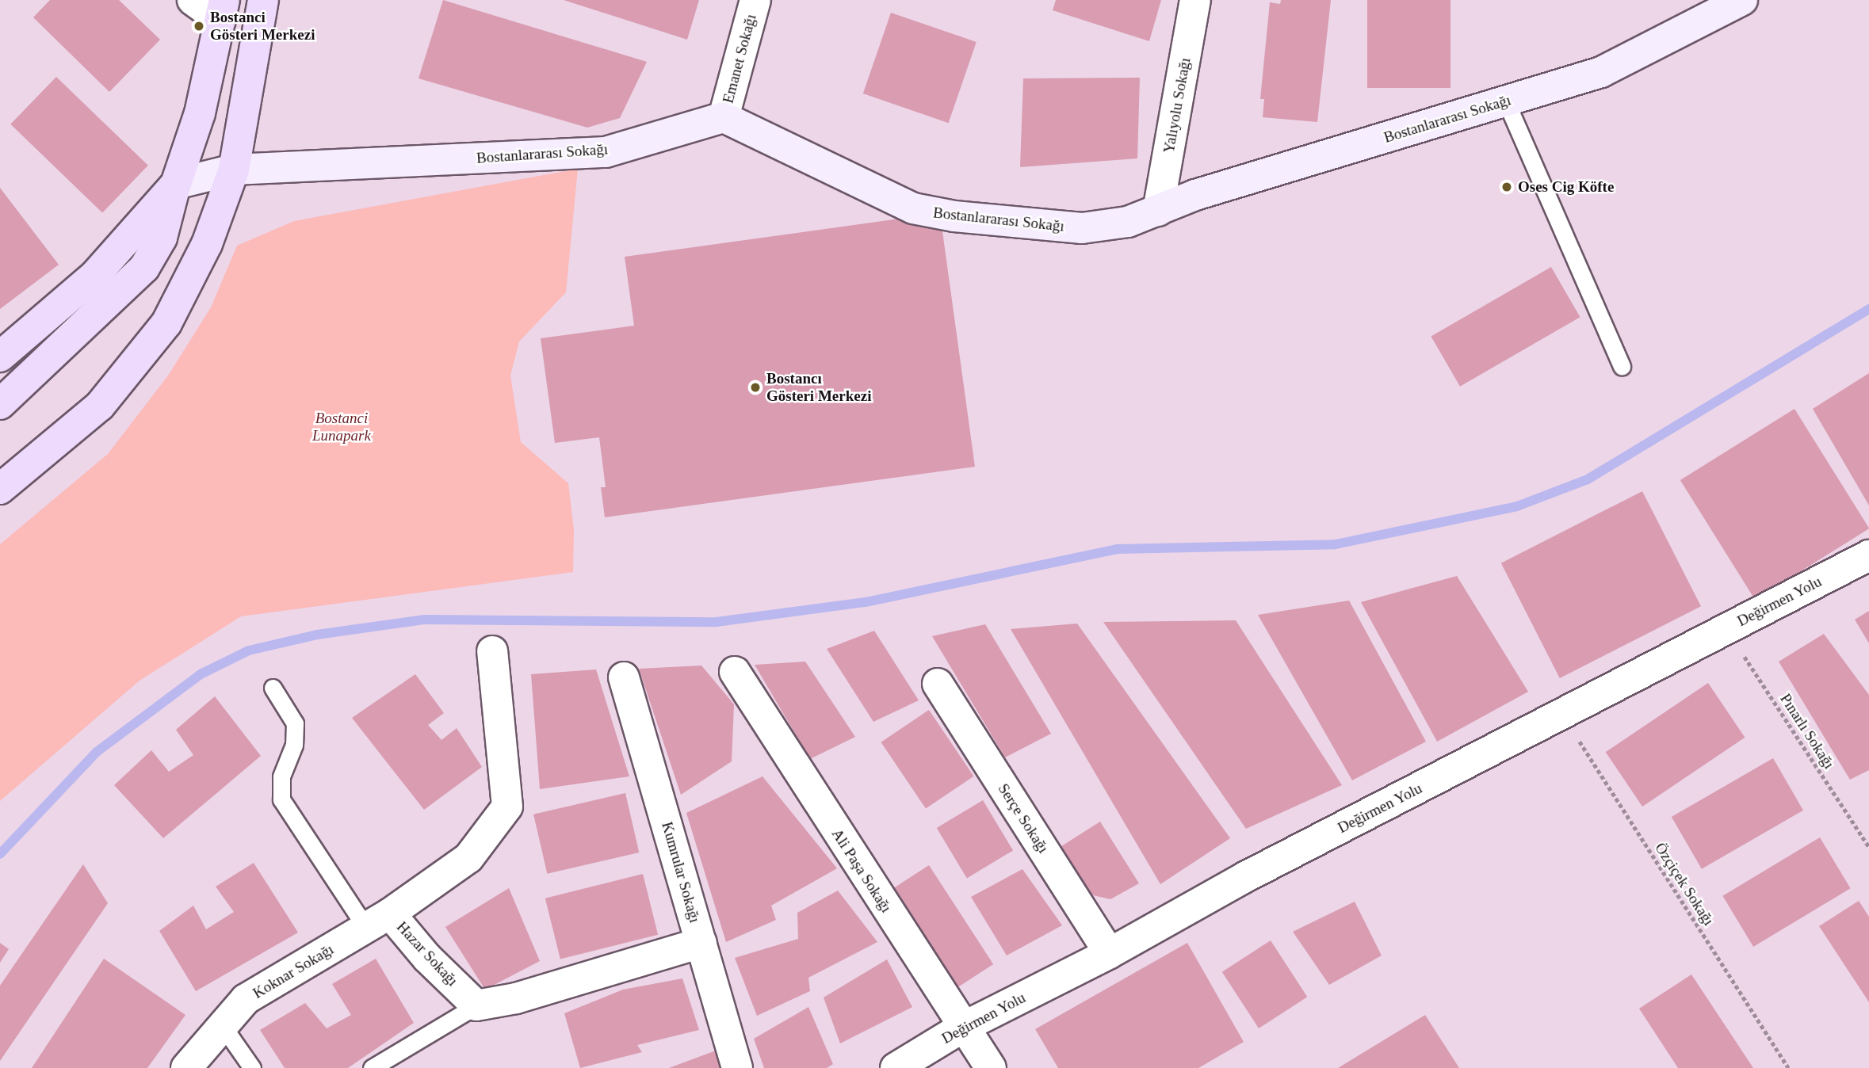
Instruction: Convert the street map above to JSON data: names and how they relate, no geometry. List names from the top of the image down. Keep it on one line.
{"streets":{"main road":["Bostanlararası Sokağı"],"street":["Emanet Sokağı","Yalıyolu Sokağı","Değirmen Yolu","Serçe Sokağı","Ali Paşa Sokağı","Kumrular Sokağı","Hazar Sokağı","Koknar Sokağı"],"path":["Pınarlı Sokağı","Özçiçek Sokağı"]},"crossings":[["Emanet Sokağı","Bostanlararası Sokağı"],["Yalıyolu Sokağı","Bostanlararası Sokağı"],["Değirmen Yolu","Pınarlı Sokağı"],["Değirmen Yolu","Serçe Sokağı"],["Değirmen Yolu","Ali Paşa Sokağı"],["Değirmen Yolu","Özçiçek Sokağı"],["Hazar Sokağı","Koknar Sokağı"]],"parks":["Bostanci Lunapark"],"places":["Bostanci Gösteri Merkezi","Oses Cig Köfte","Bostancı Gösteri Merkezi"]}
